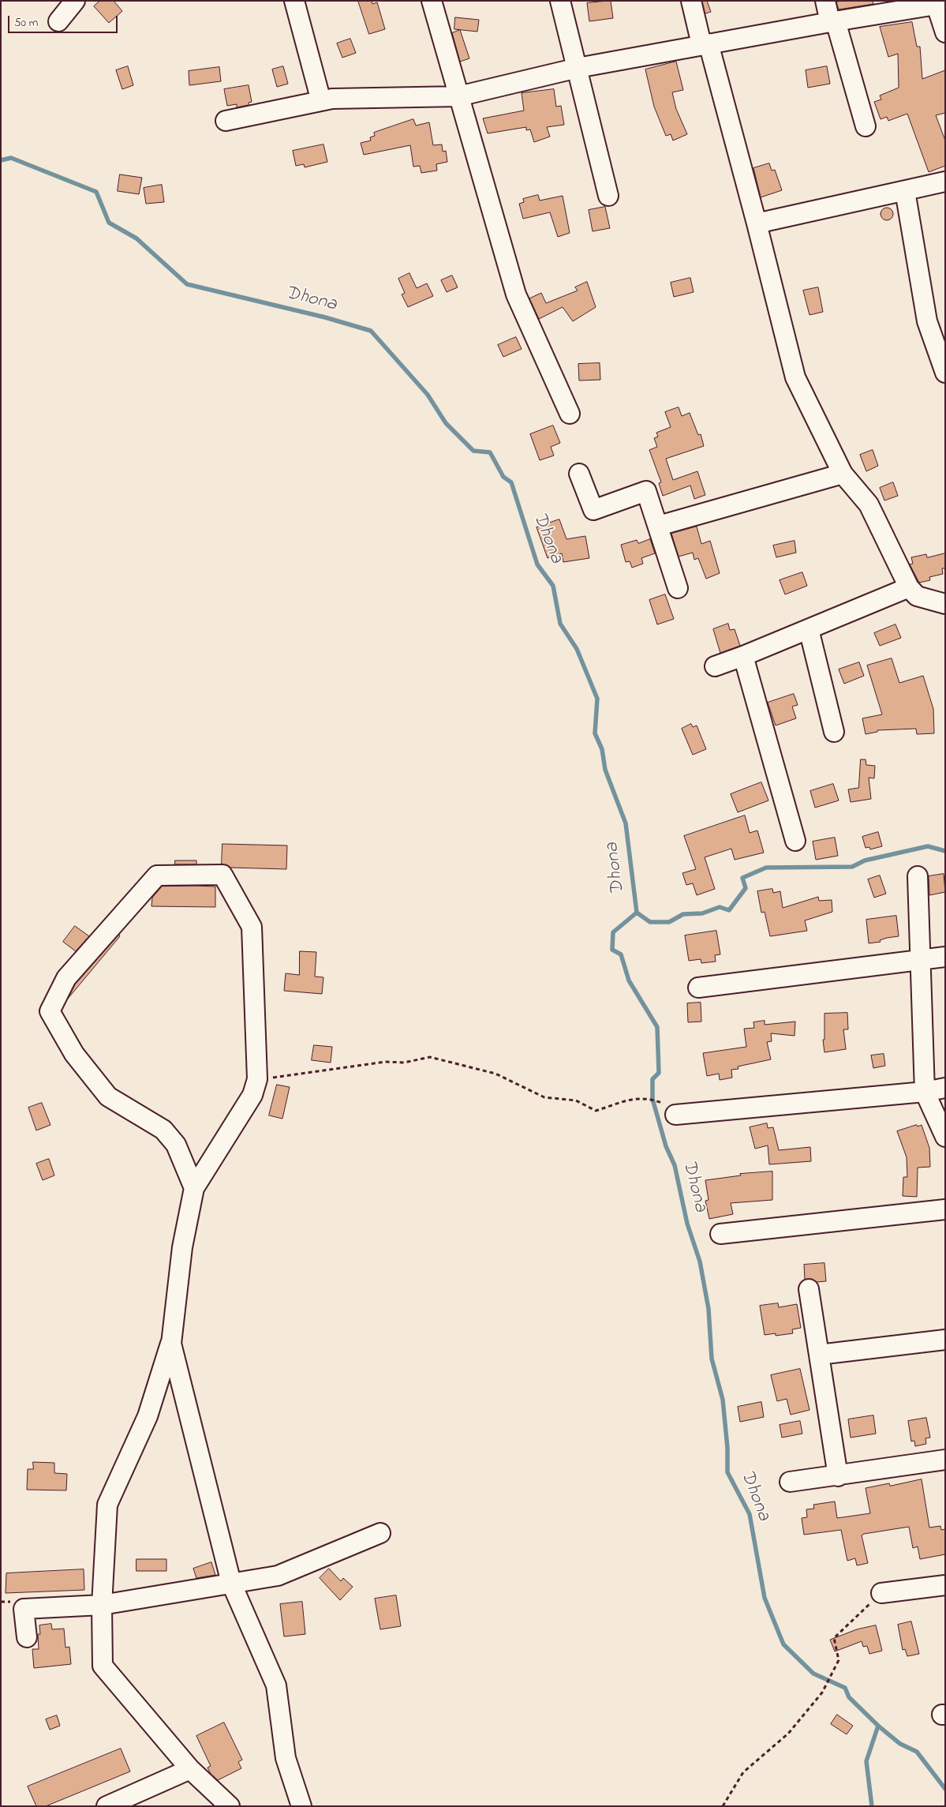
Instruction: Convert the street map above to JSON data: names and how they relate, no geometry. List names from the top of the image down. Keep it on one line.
{"water":["Dhona"],"scale_bar":"50 m"}
